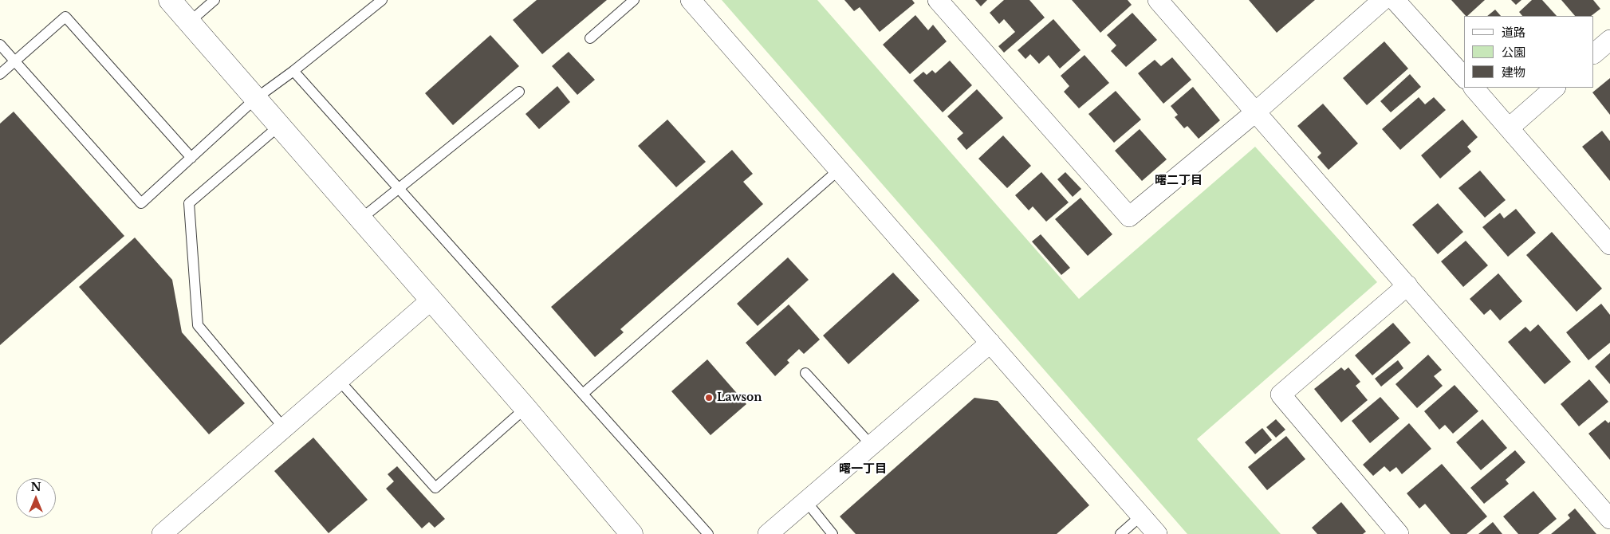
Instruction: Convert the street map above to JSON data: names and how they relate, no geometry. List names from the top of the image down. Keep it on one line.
{"districts":["曙二丁目","曙一丁目"],"places":["Lawson"],"legend":["道路","公園","建物"],"north":"top"}
